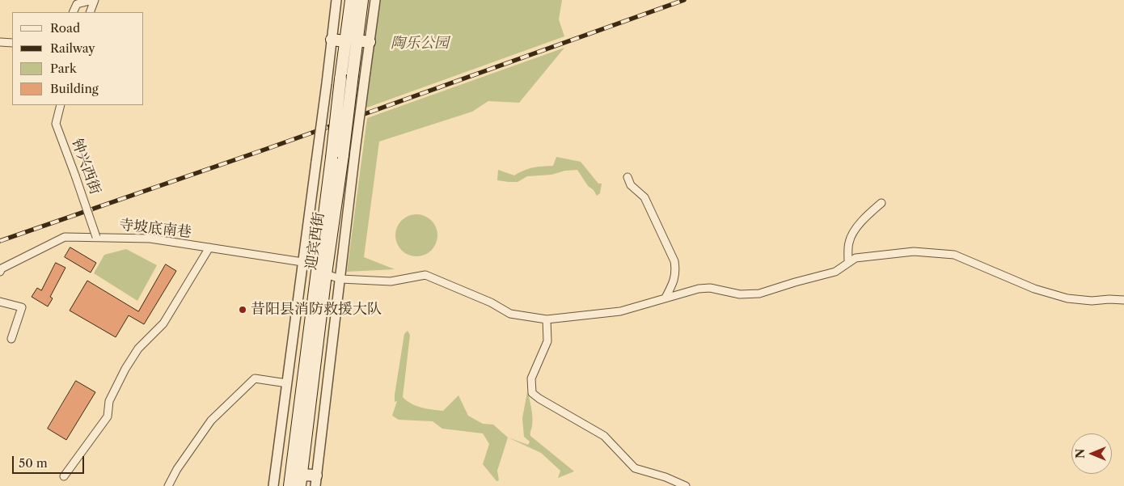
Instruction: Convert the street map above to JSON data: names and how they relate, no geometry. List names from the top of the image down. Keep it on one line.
{"streets":{"main road":["迎宾西街"],"street":["钟兴西街","寺坡底南巷"]},"crossings":[["钟兴西街","寺坡底南巷"],["寺坡底南巷","迎宾西街"]],"parks":["陶乐公园"],"places":["昔阳县消防救援大队"],"legend":["Road","Railway","Park","Building"],"scale_bar":"50 m","north":"left"}
